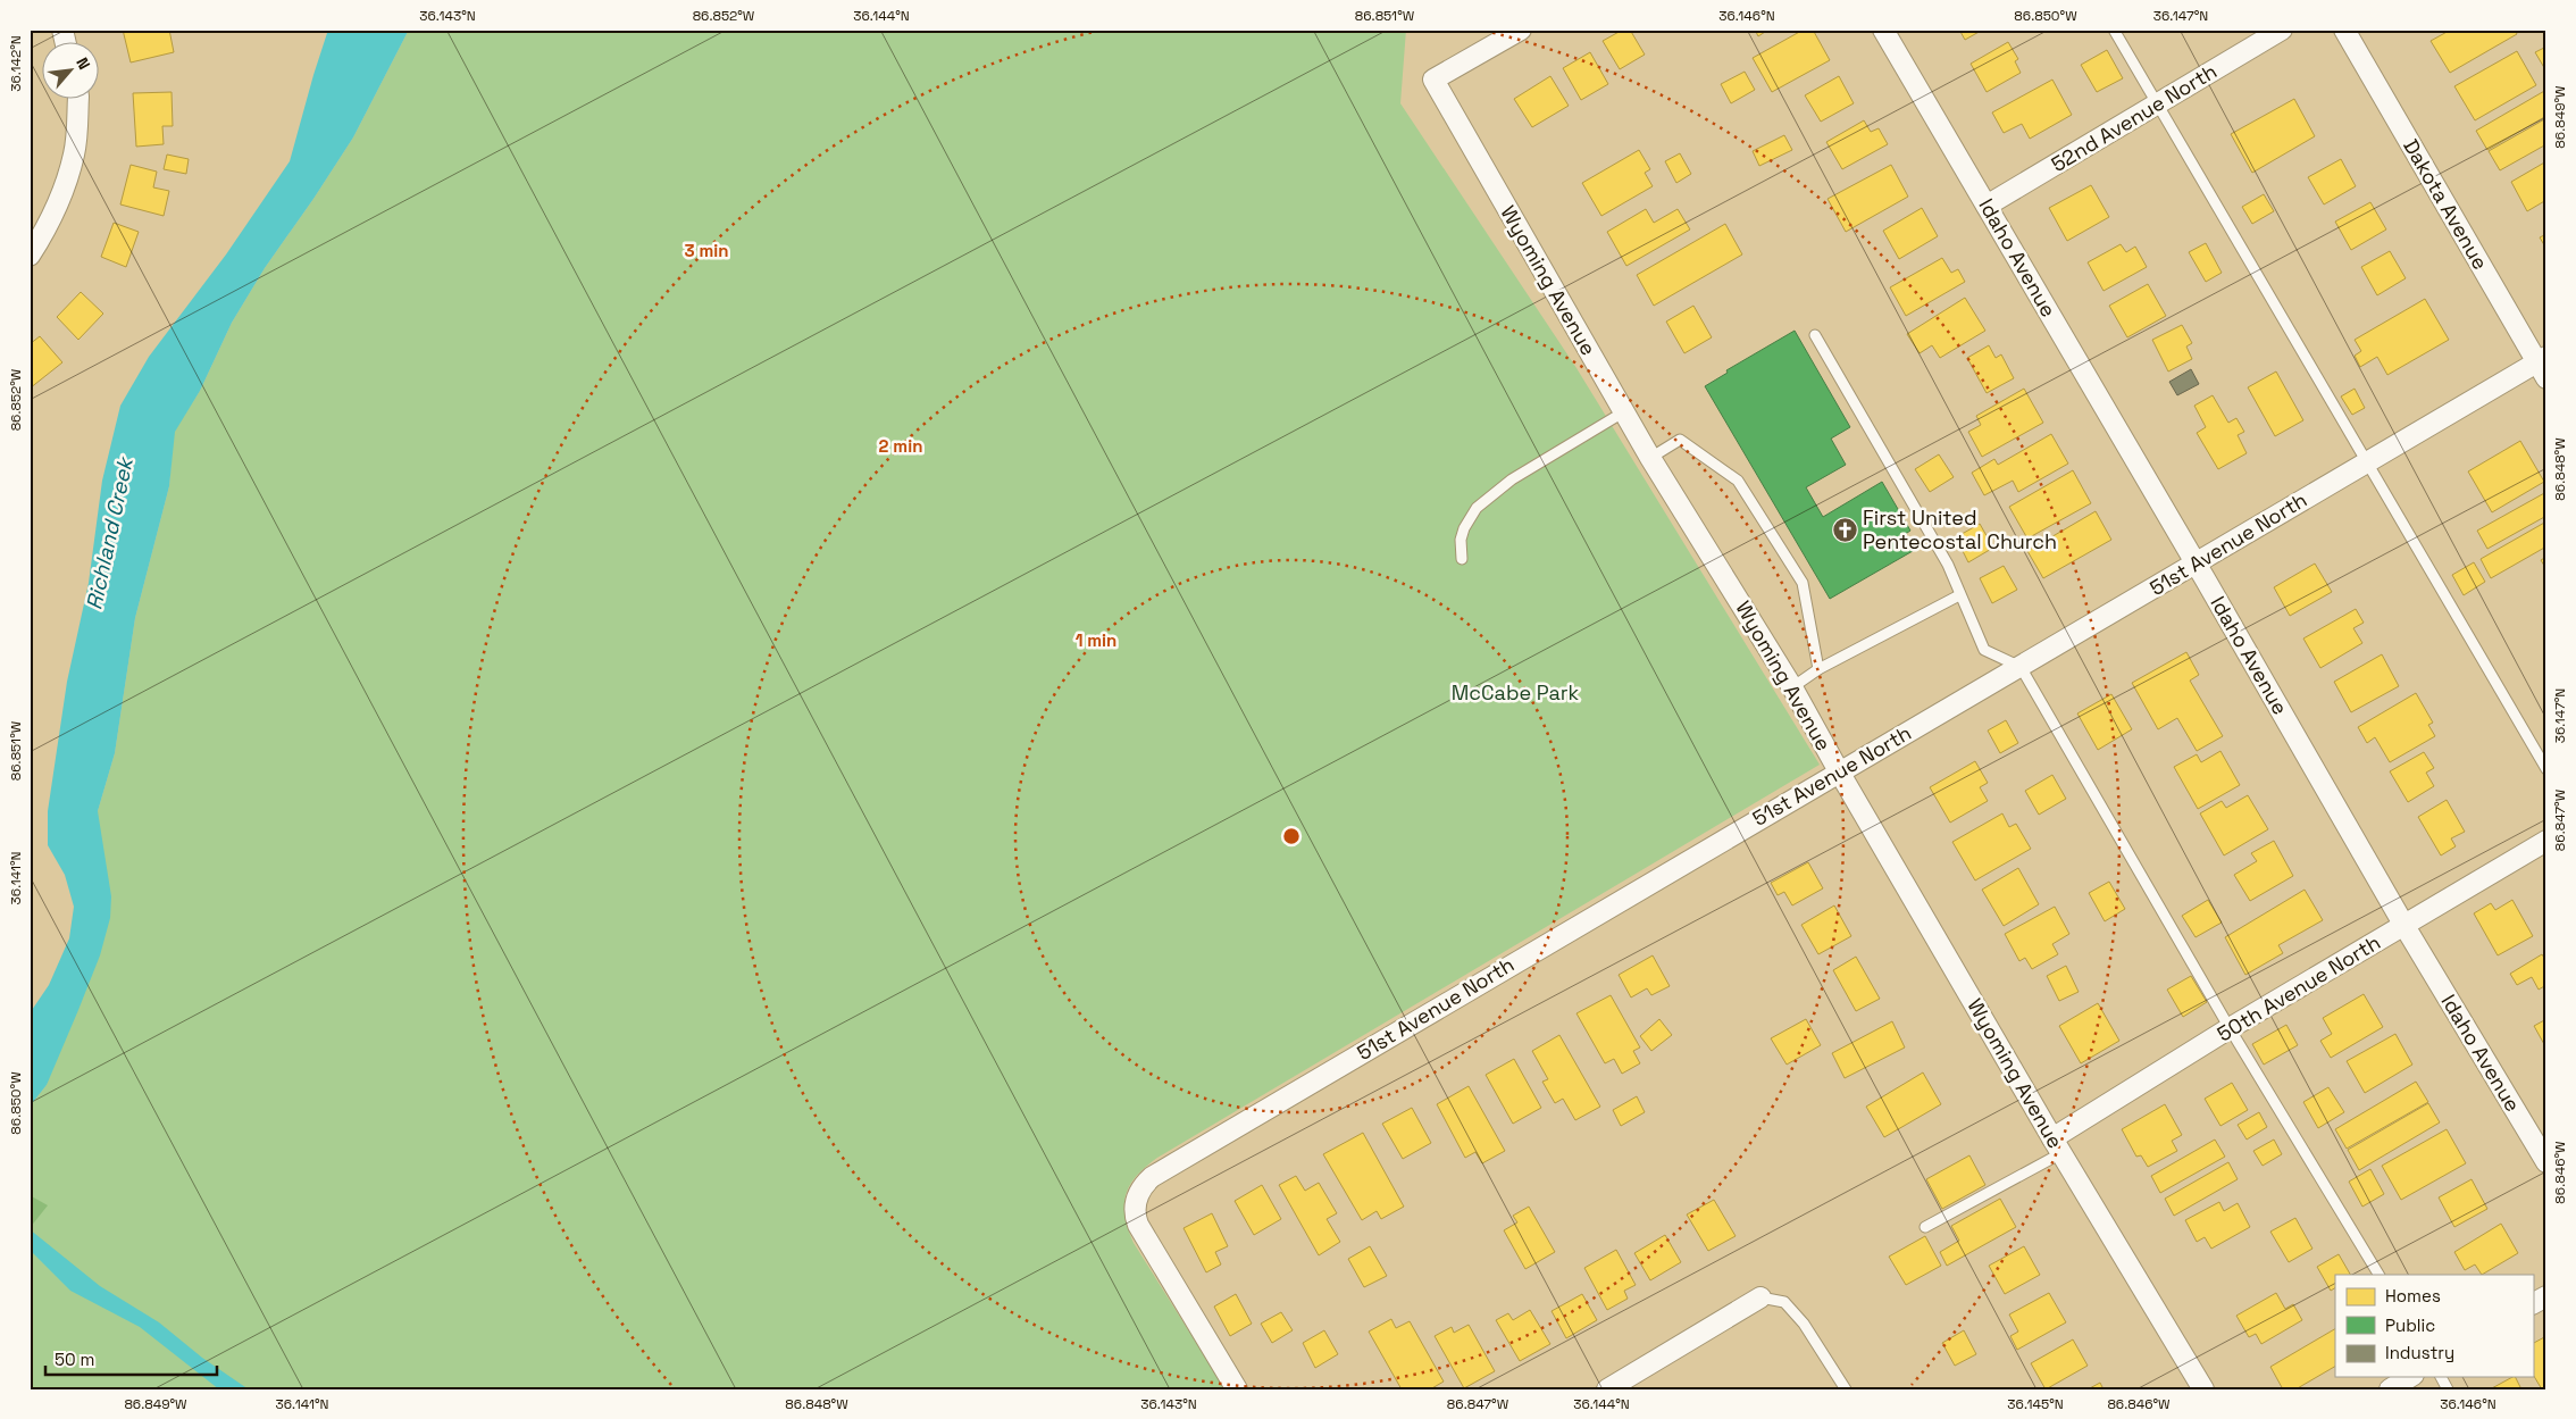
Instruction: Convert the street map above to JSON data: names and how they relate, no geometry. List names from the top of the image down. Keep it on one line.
{"streets":{"street":["52nd Avenue North","Dakota Avenue","Idaho Avenue","Wyoming Avenue","51st Avenue North","50th Avenue North"]},"crossings":[["52nd Avenue North","Idaho Avenue"],["Dakota Avenue","51st Avenue North"],["Idaho Avenue","51st Avenue North"],["Idaho Avenue","50th Avenue North"],["Wyoming Avenue","51st Avenue North"],["Wyoming Avenue","50th Avenue North"]],"water":["Richland Creek"],"parks":["McCabe Park"],"places":{"church":["First United Pentecostal Church"]},"legend":["Homes","Public","Industry"],"scale_bar":"50 m","north":"top right","coordinates":["36.143°N","86.852°W","36.144°N","86.851°W","36.146°N","86.850°W","36.147°N","36.142°N","86.849°W","86.848°W","86.847°W","36.141°N","86.846°W","36.145°N"],"rings":["3 min","2 min","1 min"]}
